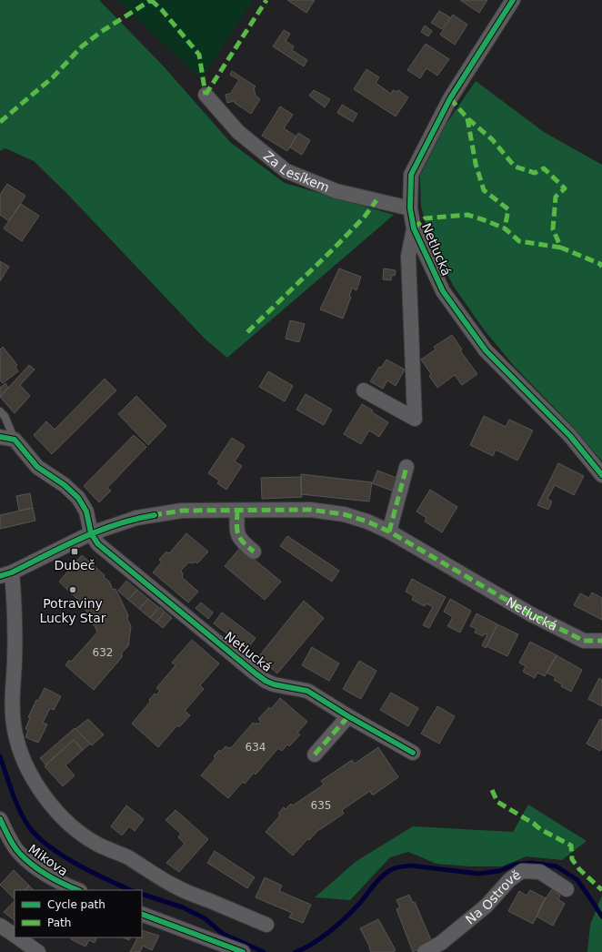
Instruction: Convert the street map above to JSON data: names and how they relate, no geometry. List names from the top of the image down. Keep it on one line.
{"streets":{"street":["Za Lesíkem","Netlucká","Mikova","Na Ostrově"]},"crossings":[["Za Lesíkem","Netlucká"]],"places":{"transit":["Dubeč"],"other":["Potraviny Lucky Star"]},"house_numbers":["632","634","635"],"legend":["Cycle path","Path"]}
